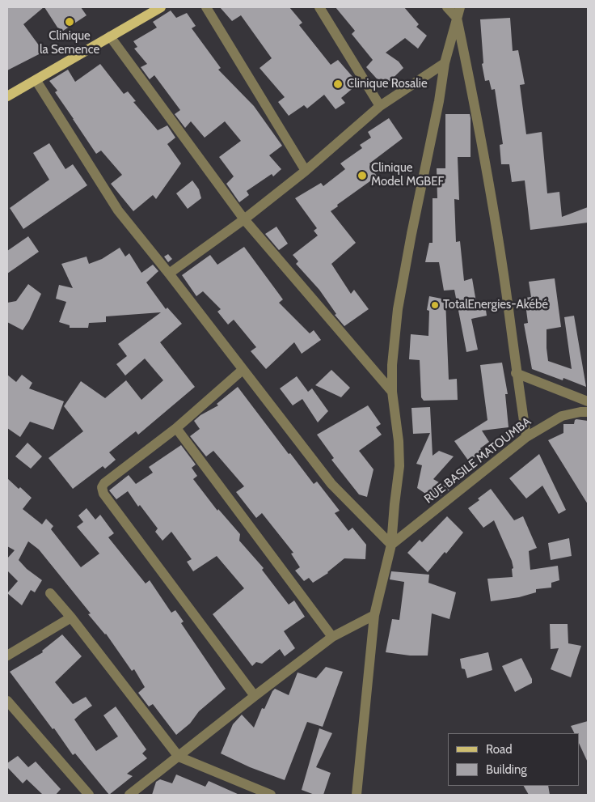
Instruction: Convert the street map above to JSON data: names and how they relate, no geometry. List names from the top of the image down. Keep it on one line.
{"streets":{"street":["RUE BASILE MATOUMBA"]},"places":["Clinique la Semence","Clinique Rosalie","Clinique Model MGBEF","TotalEnergies-Akébé"],"legend":["Road","Building"]}
